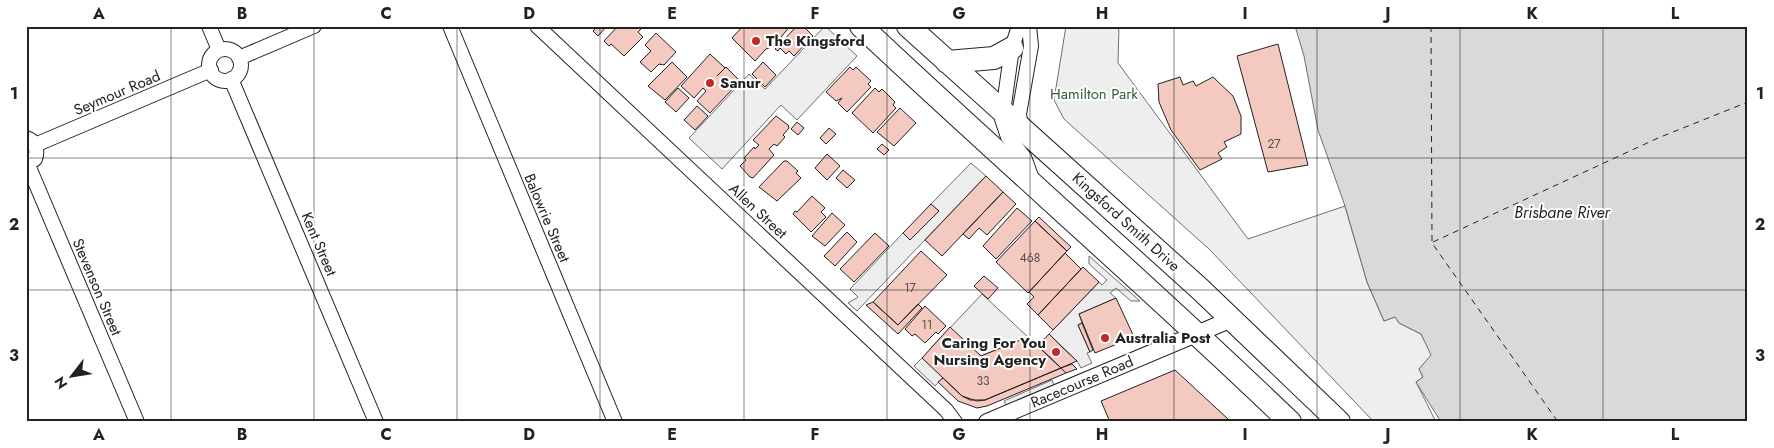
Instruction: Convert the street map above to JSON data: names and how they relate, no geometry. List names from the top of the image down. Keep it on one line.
{"streets":{"highway":["Kingsford Smith Drive"],"street":["Seymour Road","Allen Street","Balowrie Street","Kent Street","Stevenson Street","Racecourse Road"]},"crossings":[["Seymour Road","Kent Street"],["Kingsford Smith Drive","Racecourse Road"]],"water":["Brisbane River"],"parks":["Hamilton Park"],"places":["The Kingsford","Sanur","Australia Post","Caring For You Nursing Agency"],"house_numbers":["27","468","17","11","33"],"north":"bottom left","grid":{"columns":["A","B","C","D","E","F","G","H","I","J","K","L"],"rows":["1","2","3"]}}
